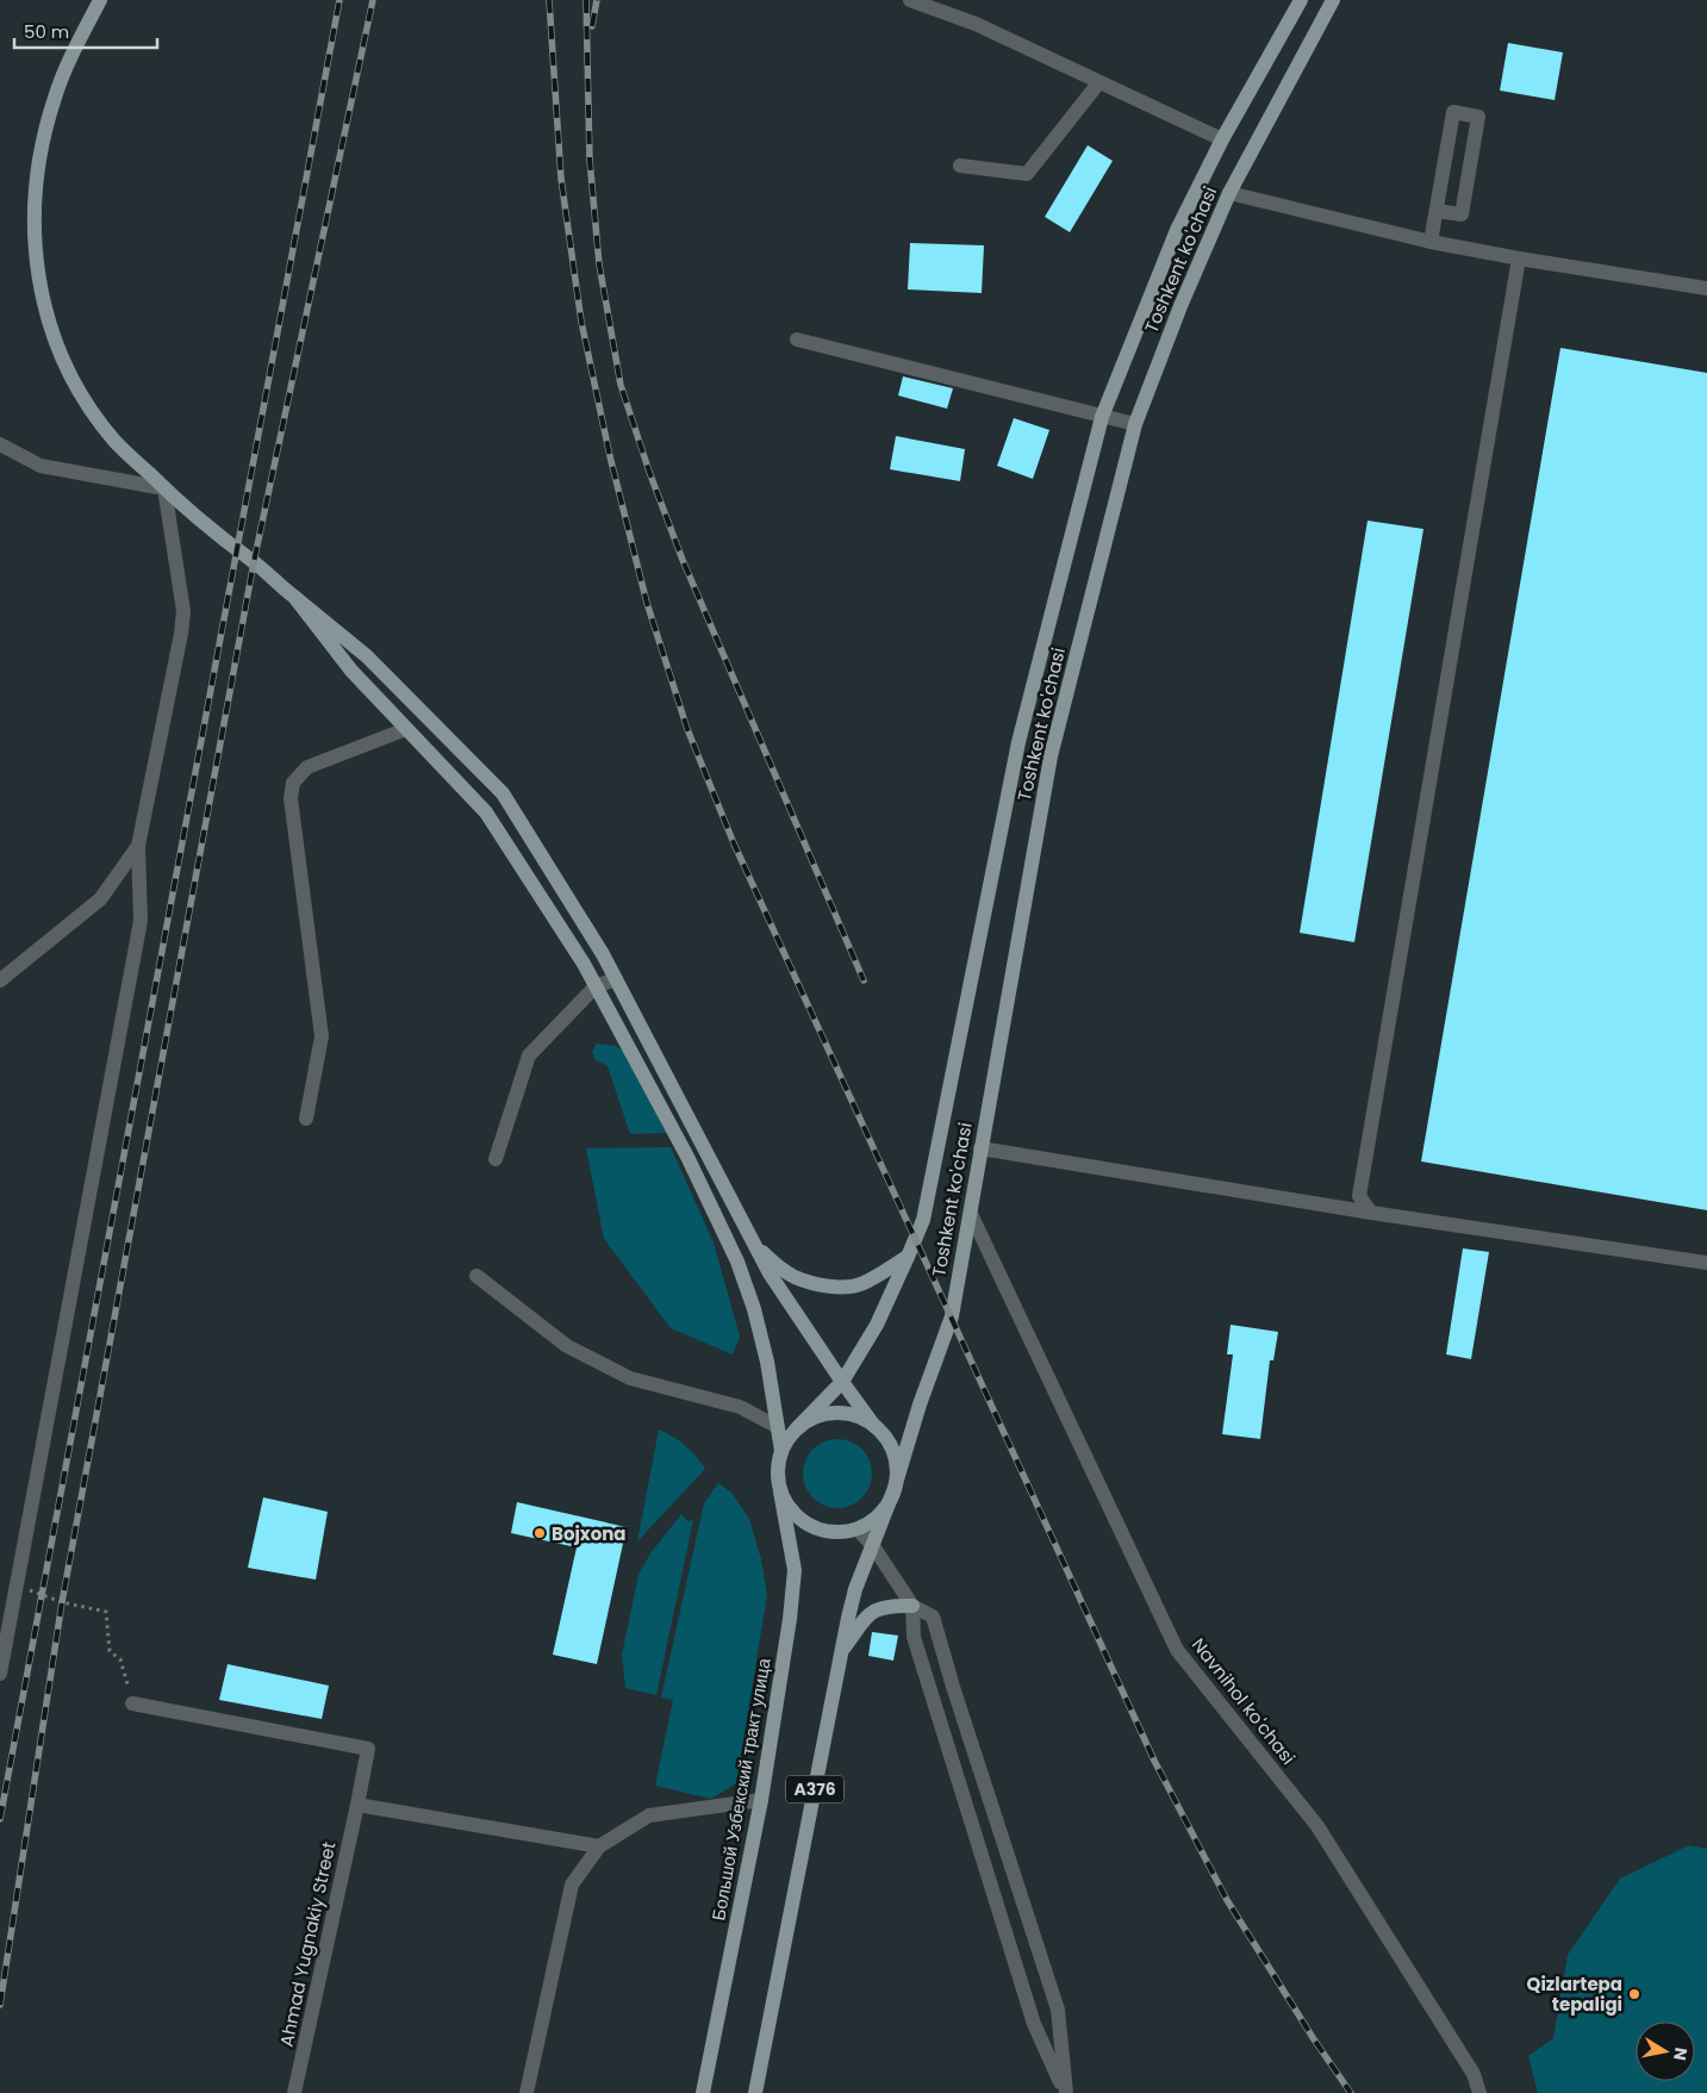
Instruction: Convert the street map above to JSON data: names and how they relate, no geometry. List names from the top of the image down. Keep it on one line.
{"streets":{"main road":["Toshkent ko'chasi","Большой Узбекский тракт улица","A376"],"street":["Navnihol ko'chasi","Ahmad Yugnakiy Street"]},"crossings":[["Toshkent ko'chasi","Navnihol ko'chasi"],["Toshkent ko'chasi","Большой Узбекский тракт улица"],["Toshkent ko'chasi","A376"],["Большой Узбекский тракт улица","A376"]],"places":["Bojxona","Qizlartepa tepaligi"],"scale_bar":"50 m","north":"right"}
